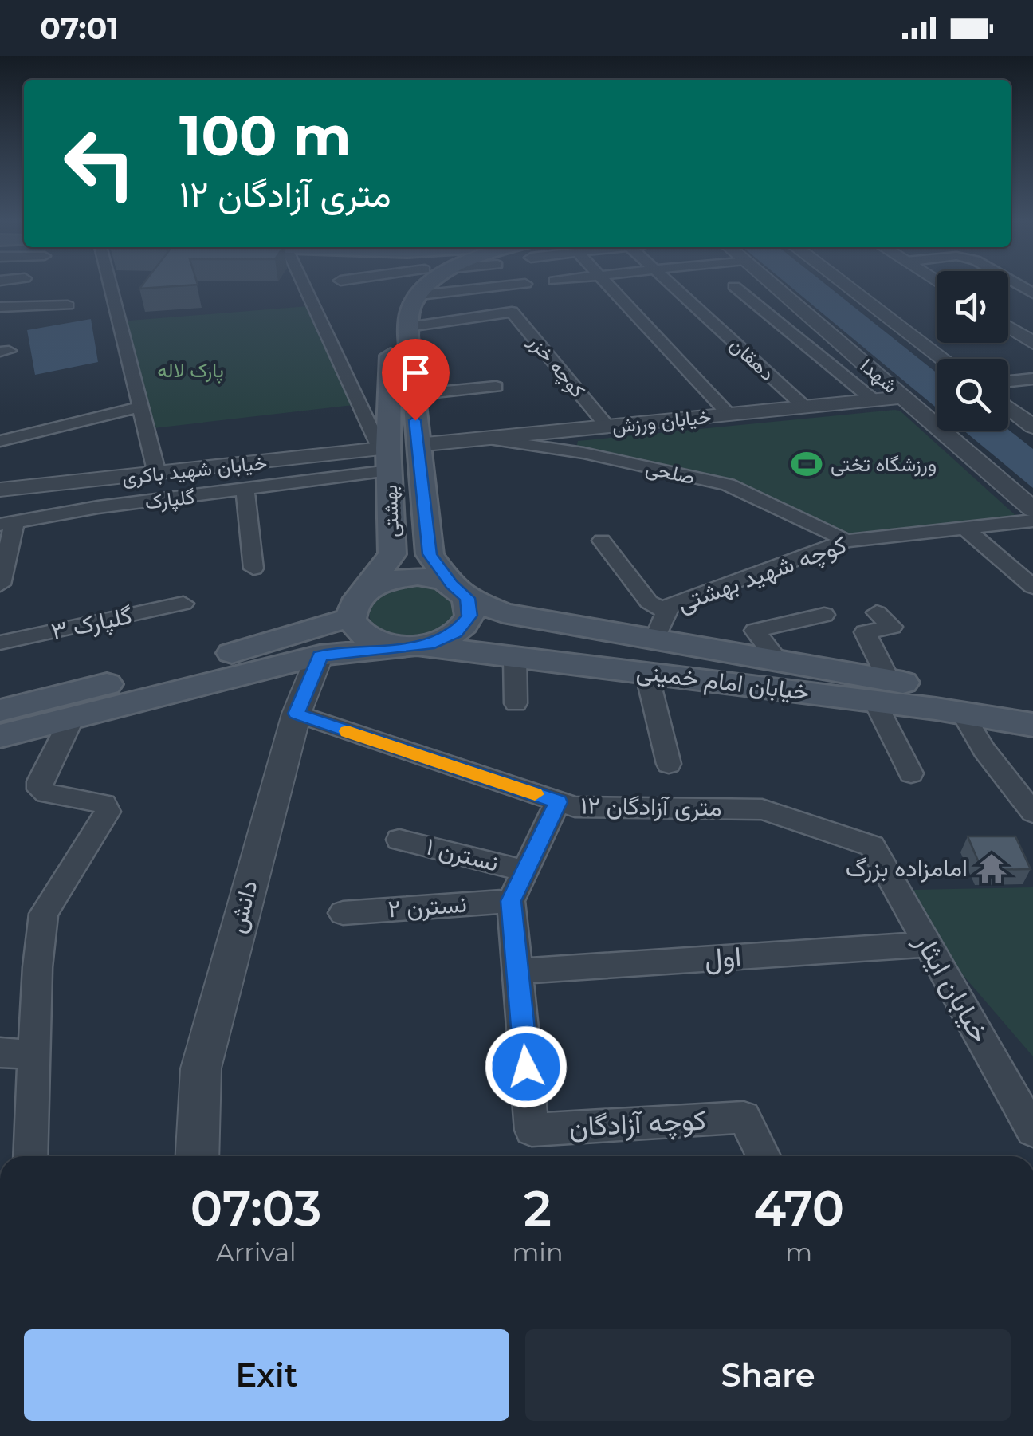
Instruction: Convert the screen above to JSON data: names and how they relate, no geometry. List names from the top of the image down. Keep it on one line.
{"streets":{"main road":["بهشتی","خیابان امام خمینی"],"street":["دهقان","کوچه خزر","شهدا","خیابان ورزش","خیابان شهید باکری","صلحی","گلپارک","کوچه شهید بهشتی","گلپارک ۳","۱۲ متری آزادگان","نسترن ۱","دانش","نسترن ۲","اول","خیابان ایثار","کوچه آزادگان"]},"crossings":[["دهقان","خیابان ورزش"],["کوچه خزر","خیابان ورزش"],["کوچه خزر","بهشتی"],["شهدا","خیابان ورزش"],["خیابان ورزش","صلحی"],["خیابان ورزش","بهشتی"],["خیابان شهید باکری","گلپارک"],["خیابان شهید باکری","بهشتی"],["صلحی","کوچه شهید بهشتی"],["گلپارک","بهشتی"],["بهشتی","خیابان امام خمینی"],["کوچه شهید بهشتی","خیابان امام خمینی"],["خیابان امام خمینی","دانش"],["۱۲ متری آزادگان","دانش"],["۱۲ متری آزادگان","خیابان ایثار"],["نسترن ۲","کوچه آزادگان"],["اول","خیابان ایثار"],["اول","کوچه آزادگان"]],"parks":["پارک لاله"],"places":{"sports":["ورزشگاه تختی"],"temple":["امامزاده بزرگ"]},"page":{"status":"07:01","turn":["100 m","۱۲ متری آزادگان"],"eta":["07:03","Arrival","2","min","470","m"],"buttons":["Exit","Share"]}}
